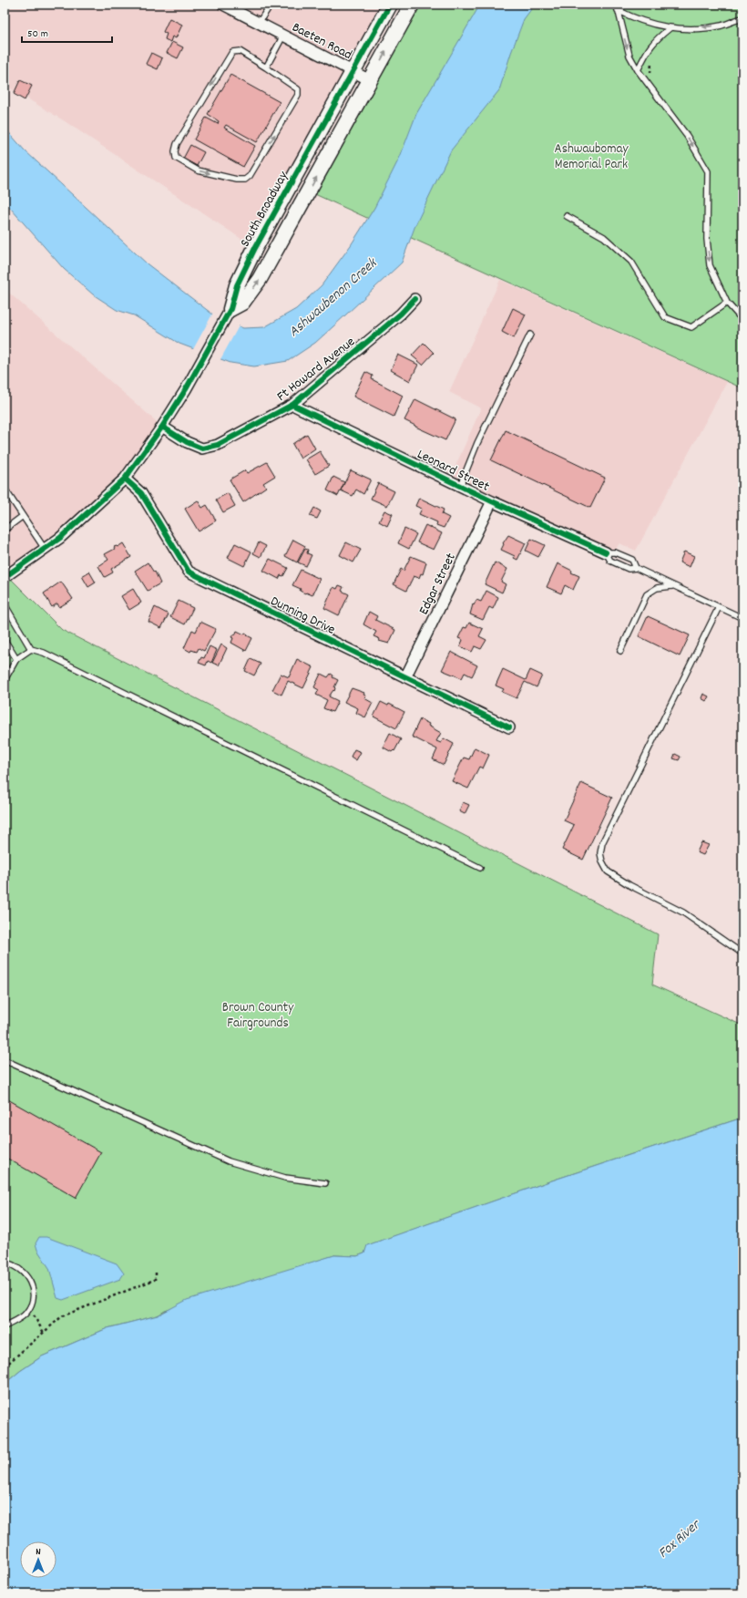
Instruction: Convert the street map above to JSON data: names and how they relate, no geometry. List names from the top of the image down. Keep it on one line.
{"streets":{"street":["Baeten Road","South Broadway","Ft Howard Avenue","Leonard Street","Edgar Street","Dunning Drive"]},"crossings":[["Baeten Road","South Broadway"],["South Broadway","Ft Howard Avenue"],["Ft Howard Avenue","Leonard Street"],["Leonard Street","Edgar Street"],["Edgar Street","Dunning Drive"]],"water":["Ashwaubenon Creek","Fox River"],"parks":["Ashwaubomay Memorial Park","Brown County Fairgrounds"],"scale_bar":"50 m","north":"top"}
